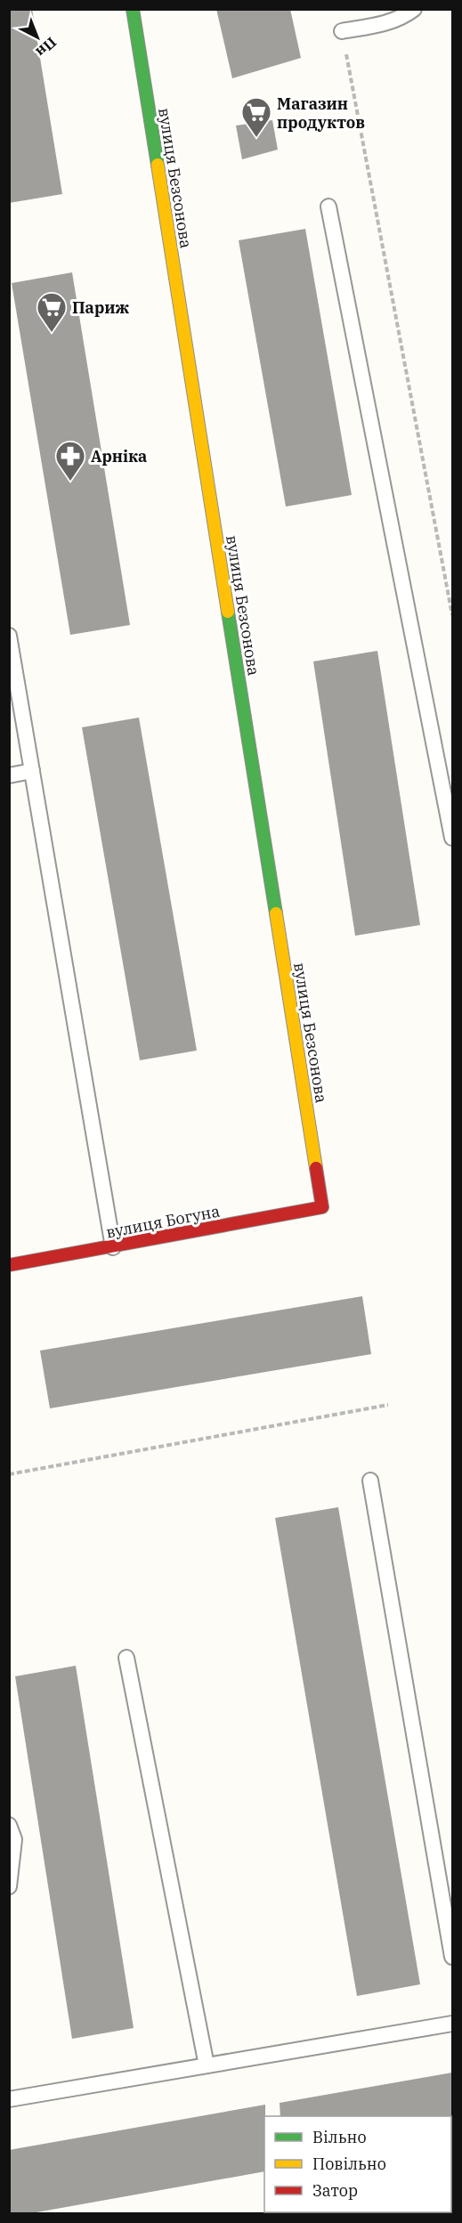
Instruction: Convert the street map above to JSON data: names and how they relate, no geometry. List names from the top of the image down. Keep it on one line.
{"streets":{"street":["вулиця Безсонова","вулиця Богуна"]},"crossings":[["вулиця Безсонова","вулиця Богуна"]],"places":{"supermarket":["Магазин продуктов","Париж"],"pharmacy":["Арніка"]},"legend":["Вільно","Повільно","Затор"],"north":"bottom right"}
